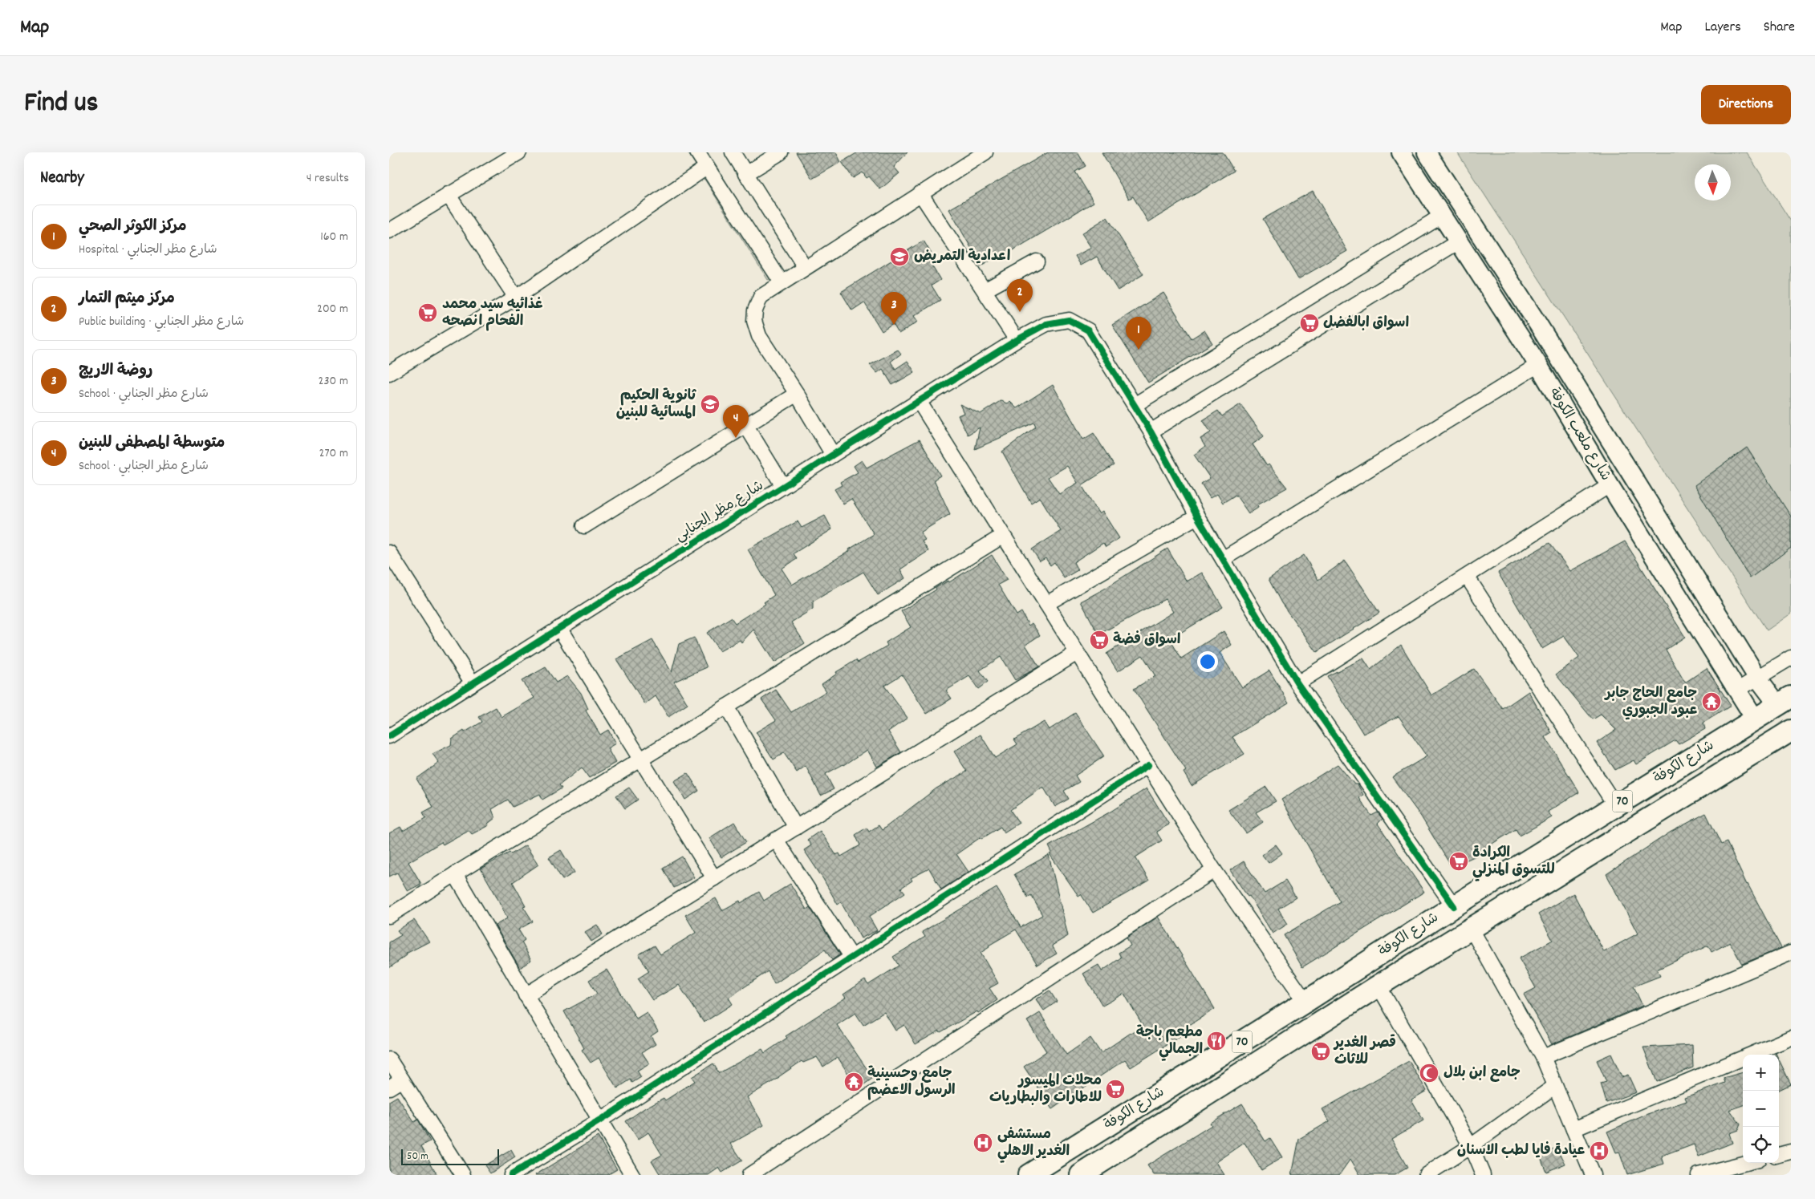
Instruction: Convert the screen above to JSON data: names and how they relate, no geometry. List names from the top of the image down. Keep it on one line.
{"streets":{"highway":["شارع الكوفة","70"],"main road":["شارع ملعب الكوفة"],"street":["شارع مظر الجنابي"]},"crossings":[["شارع ملعب الكوفة","شارع الكوفة"]],"places":{"school or university":["اعدادية التمريض","ثانوية الحكيم المسائية للبنين"],"supermarket":["غذائيه سيد محمد الفحام انصحه","اسواق ابالفضل","اسواق فضة","الكرادة للتسوق المنزلي","قصر الغدير للاثاث","محلات الميسور للاطارات والبطاريات"],"temple":["جامع الحاج جابر عبود الجبوري","جامع وحسينية الرسول الاعضم"],"restaurant":["مطعم باجة الجمالي"],"mosque":["جامع ابن بلال"],"hospital":["مستشفى الغدير الاهلي","عيادة فايا لطب الاسنان"]},"scale_bar":"50 m","north":"bottom","page":{"header":"Map","nav":["Map","Layers","Share"],"title":"Find us","buttons":"Directions","heading":["Nearby","4 results"],"list":[{"mark":"1","name":"مركز الكوثر الصحي","note":"Hospital · شارع مظر الجنابي","value":"160 m"},{"mark":"2","name":"مركز ميثم التمار","note":"Public building · شارع مظر الجنابي","value":"200 m"},{"mark":"3","name":"روضة الاريج","note":"School · شارع مظر الجنابي","value":"230 m"},{"mark":"4","name":"متوسطة المصطفى للبنين","note":"School · شارع مظر الجنابي","value":"270 m"}],"pins":["2","3","1","4"],"map_buttons":["+","−"],"scale":"50 m"}}
